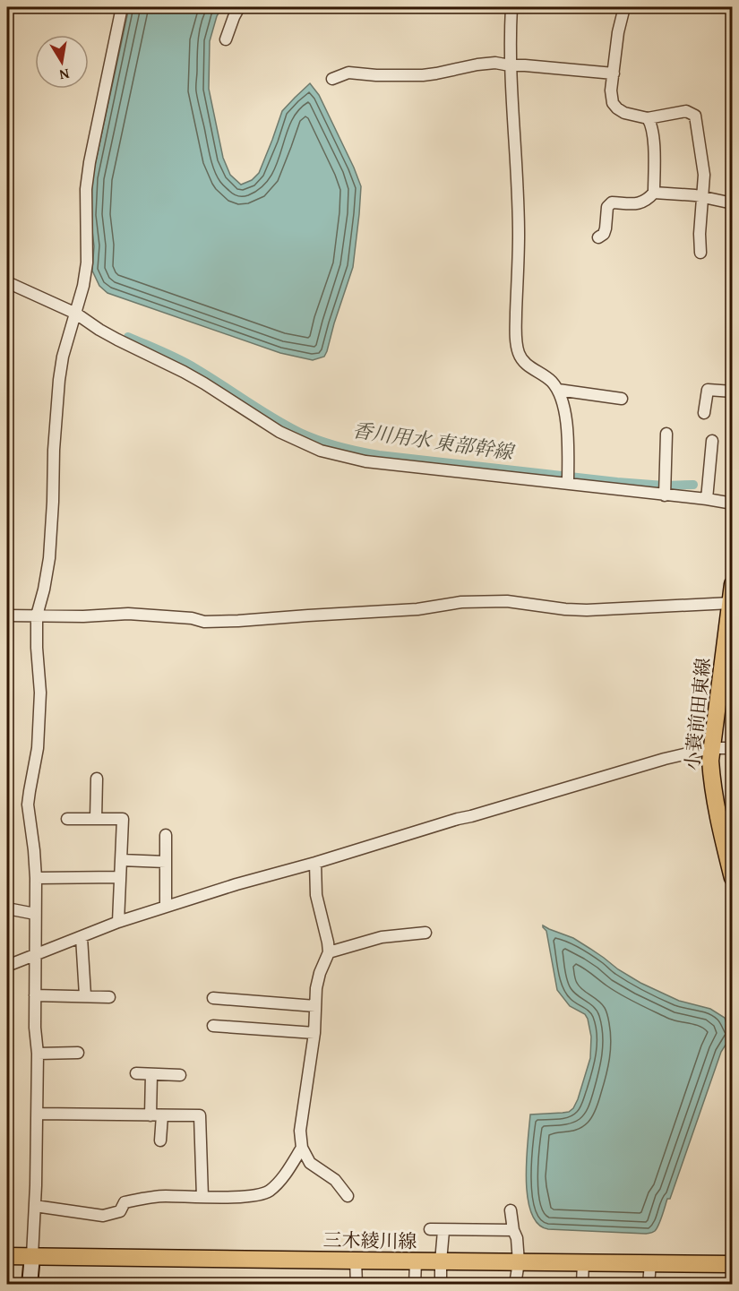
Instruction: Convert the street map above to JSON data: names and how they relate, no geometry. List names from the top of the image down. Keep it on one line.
{"streets":{"main road":["小蓑前田東線","三木綾川線"]},"water":["香川用水 東部幹線"],"north":"bottom"}
